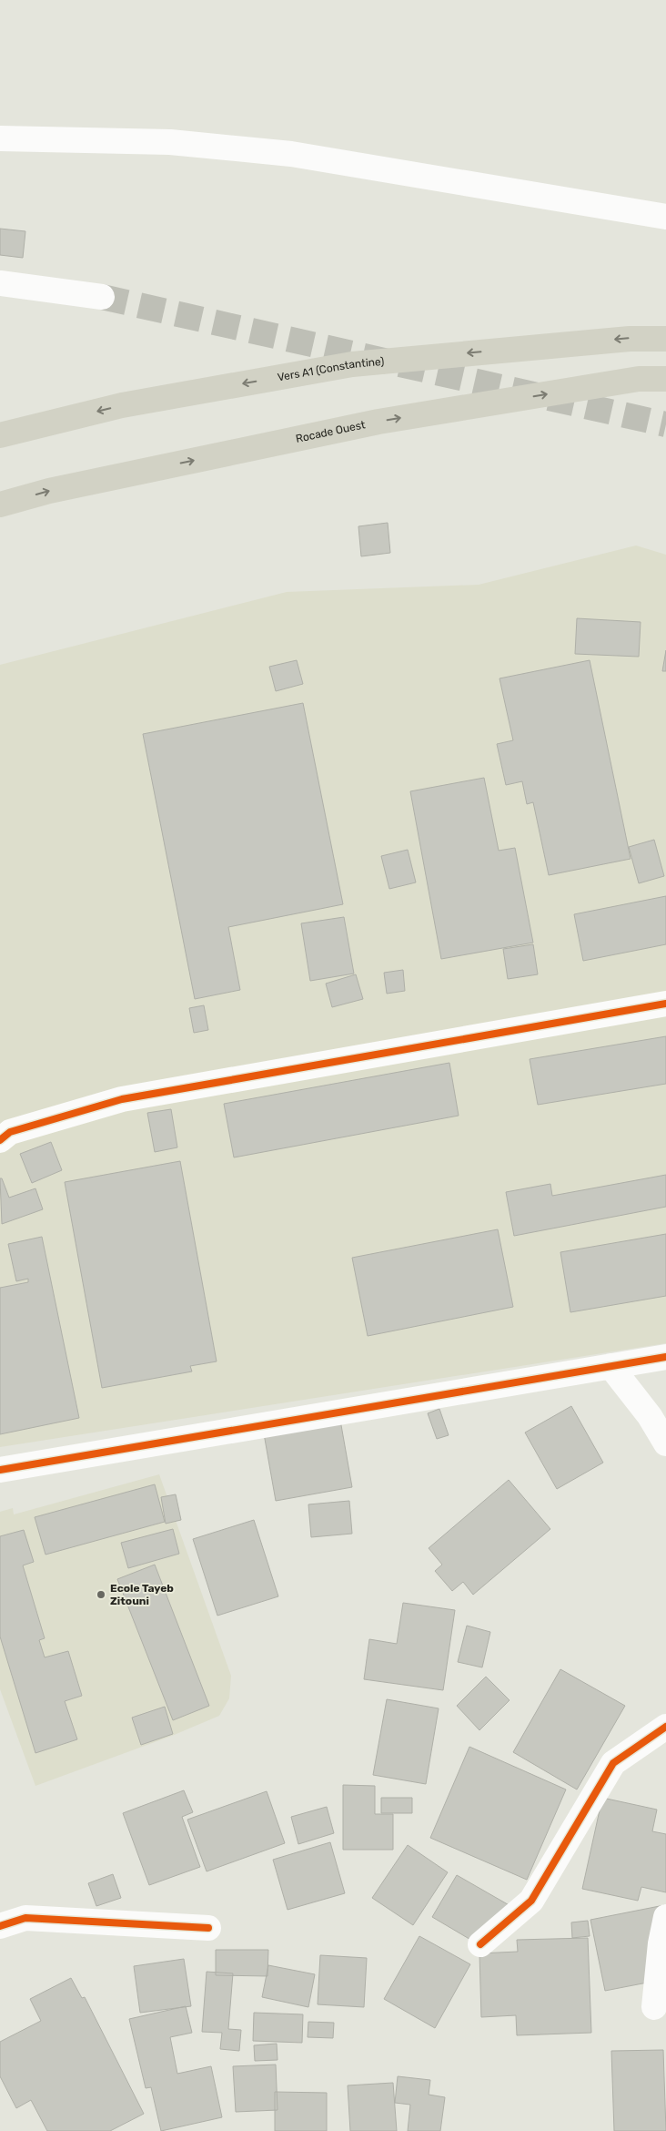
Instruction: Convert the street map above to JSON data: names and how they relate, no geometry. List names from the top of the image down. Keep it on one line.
{"streets":{"highway":["Vers A1 (Constantine)","Rocade Ouest"]},"one_way":["Vers A1 (Constantine)","Rocade Ouest"],"places":["Ecole Tayeb Zitouni"]}
